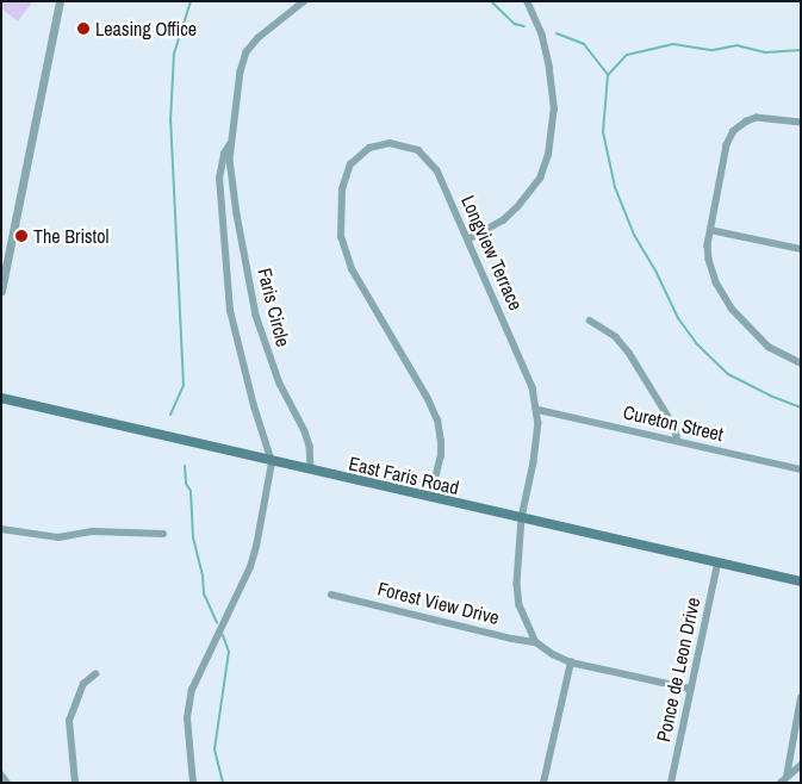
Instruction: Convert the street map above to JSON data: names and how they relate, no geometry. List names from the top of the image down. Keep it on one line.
{"streets":{"main road":["East Faris Road"],"street":["Longview Terrace","Faris Circle","Cureton Street","Forest View Drive","Ponce de Leon Drive"]},"crossings":[["Longview Terrace","Cureton Street"],["Longview Terrace","East Faris Road"],["Longview Terrace","Forest View Drive"],["Faris Circle","East Faris Road"],["East Faris Road","Ponce de Leon Drive"]],"places":["Leasing Office","The Bristol"]}
